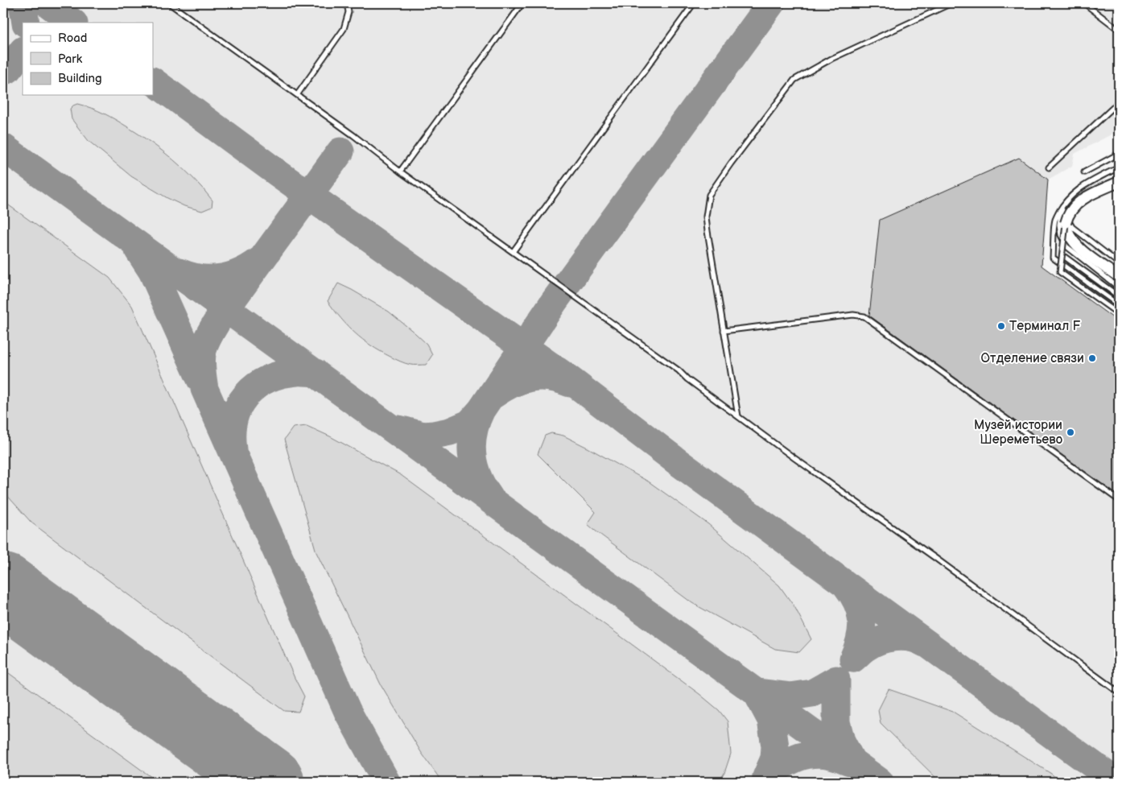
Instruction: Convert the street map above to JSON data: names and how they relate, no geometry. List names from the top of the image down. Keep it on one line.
{"places":["Терминал F","Отделение связи","Музей истории Шереметьево"],"legend":["Road","Park","Building"]}
